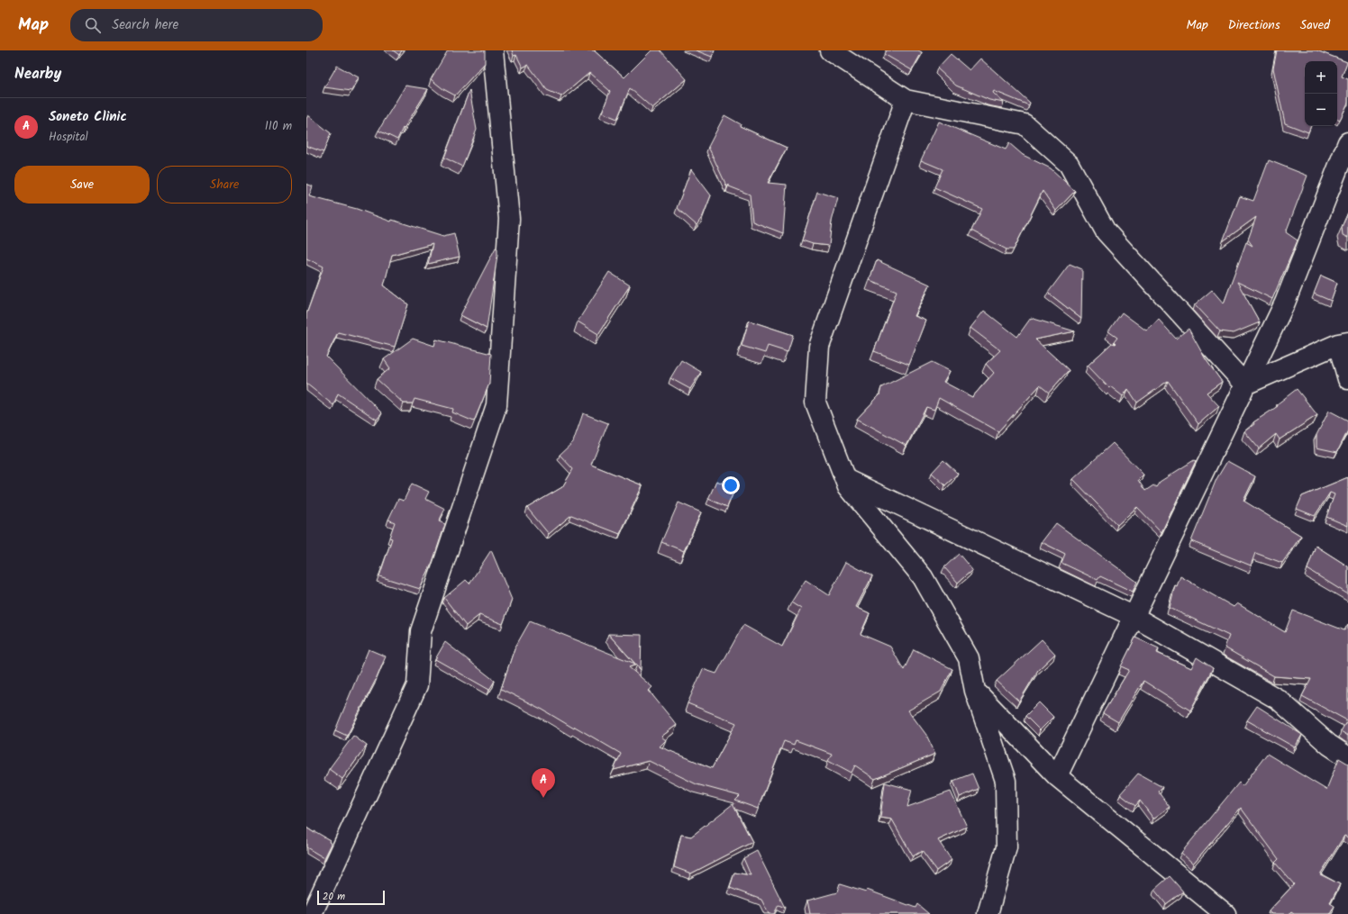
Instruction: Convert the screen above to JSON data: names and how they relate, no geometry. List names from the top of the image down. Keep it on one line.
{"scale_bar":"20 m","page":{"header":"Map","search":"Search here","nav":["Map","Directions","Saved"],"heading":"Nearby","map_buttons":["+","−"],"list":[{"mark":"A","name":"Soneto Clinic","note":"Hospital","value":"110 m"}],"buttons":["Save","Share"],"pins":"A","scale":"20 m"}}
